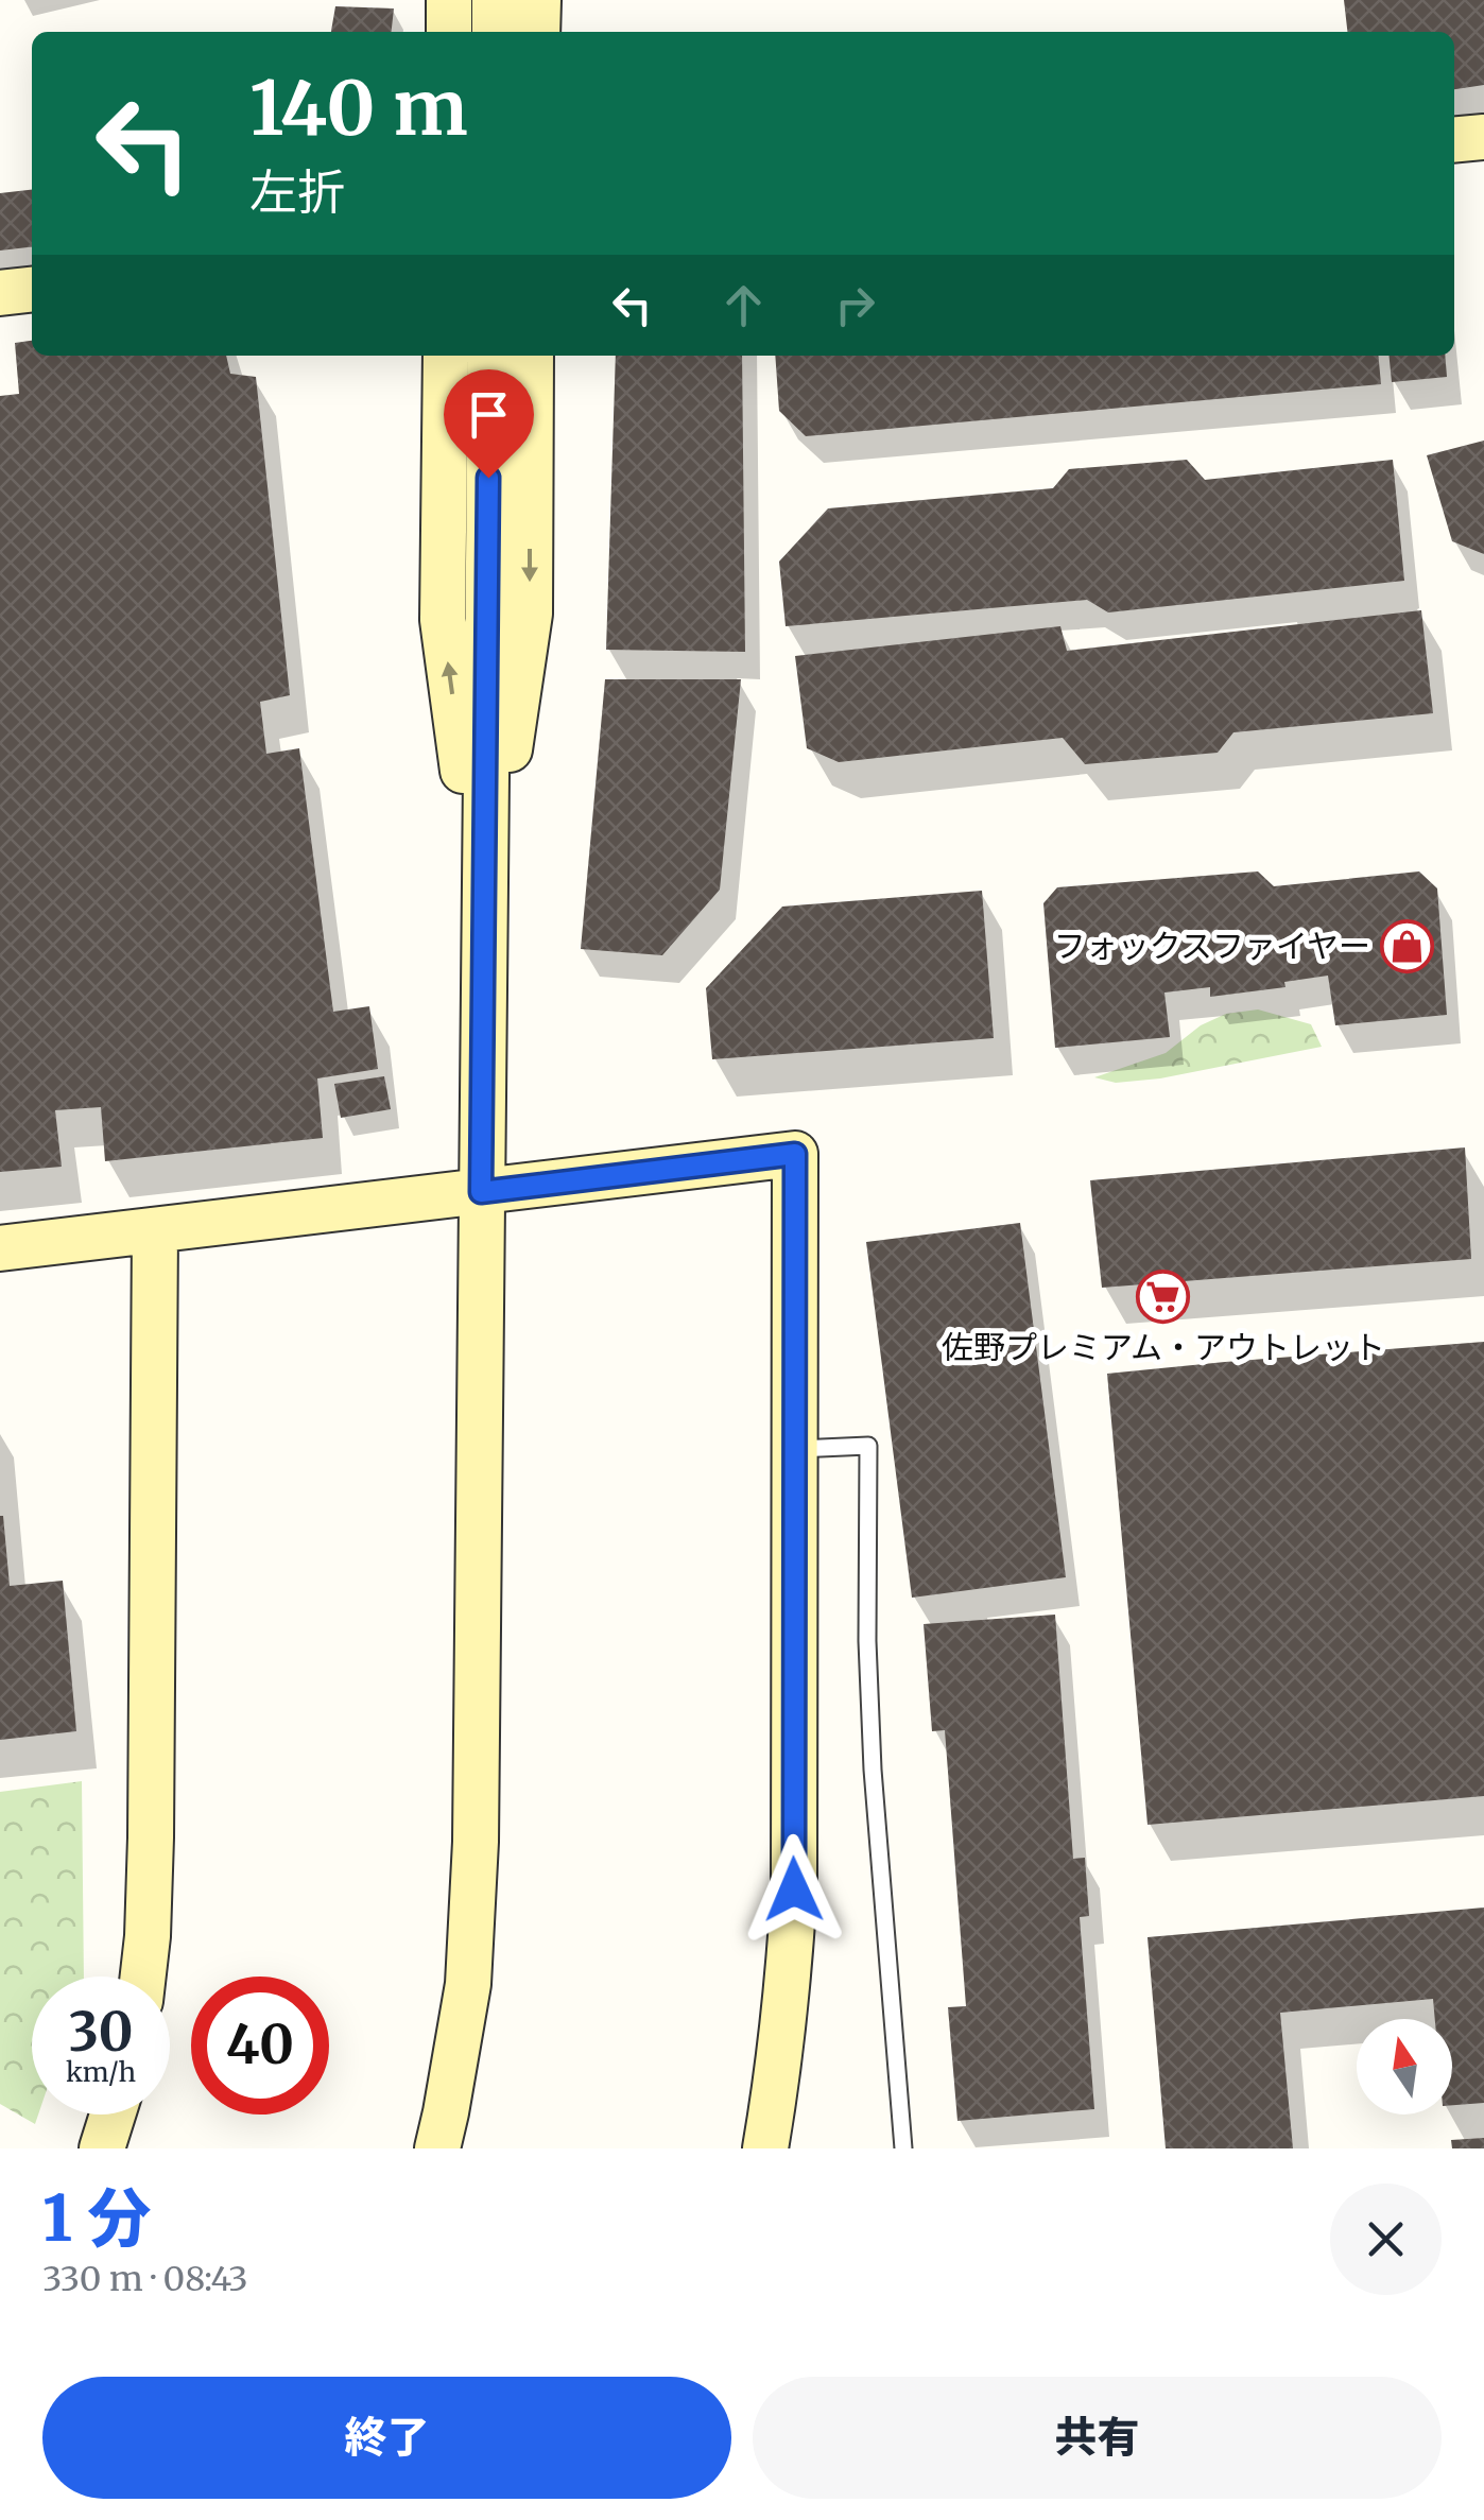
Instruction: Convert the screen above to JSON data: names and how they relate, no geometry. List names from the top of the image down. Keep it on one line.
{"places":{"shop":["フォックスファイヤー"],"supermarket":["佐野プレミアム・アウトレット"]},"north":"top","page":{"turn":["140 m","左折"],"speed":"30 km/h","limit":"40","heading":["1 分","330 m · 08:43"],"buttons":["終了","共有"]}}
